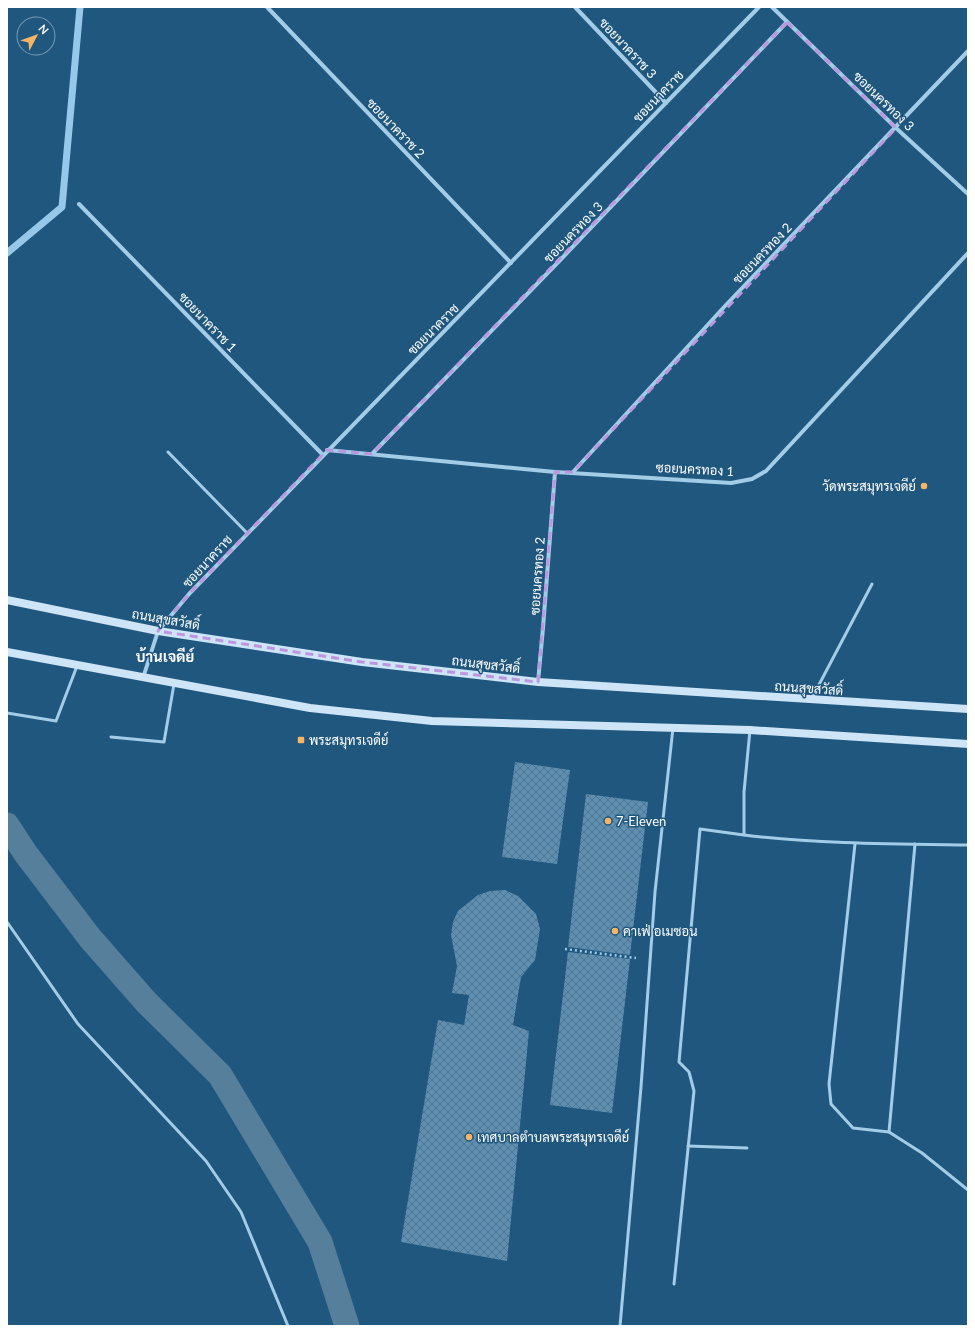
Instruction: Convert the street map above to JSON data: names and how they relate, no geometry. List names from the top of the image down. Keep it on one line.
{"streets":{"main road":["ถนนสุขสวัสดิ์"],"street":["ซอยนาคราช 3","ซอยนาคราช","ซอยนครทอง 3","ซอยนาคราช 2","ซอยนครทอง 2","ซอยนาคราช 1","ซอยนครทอง 1"]},"crossings":[["ซอยนาคราช 3","ซอยนาคราช"],["ซอยนาคราช","ซอยนาคราช 2"],["ซอยนาคราช","ซอยนาคราช 1"],["ซอยนาคราช","ซอยนครทอง 1"],["ซอยนาคราช","ถนนสุขสวัสดิ์"],["ซอยนครทอง 3","ซอยนครทอง 2"],["ซอยนครทอง 3","ซอยนครทอง 1"],["ซอยนครทอง 2","ซอยนครทอง 1"],["ซอยนครทอง 2","ถนนสุขสวัสดิ์"]],"districts":["บ้านเจดีย์"],"places":{"other":["วัดพระสมุทรเจดีย์","7-Eleven","คาเฟ่ อเมซอน","เทศบาลตำบลพระสมุทรเจดีย์"],"transit":["พระสมุทรเจดีย์"]},"north":"top right"}
